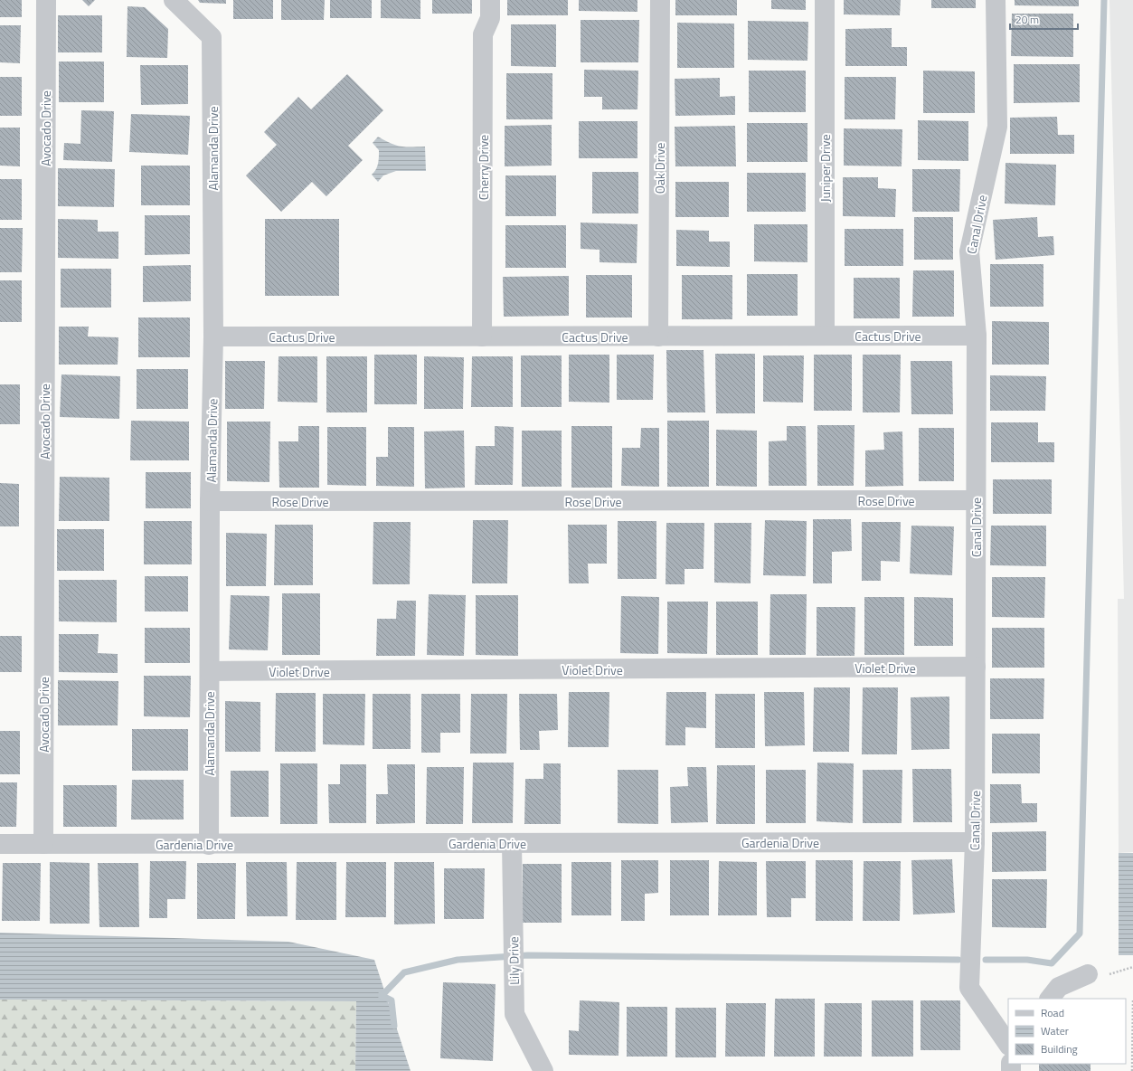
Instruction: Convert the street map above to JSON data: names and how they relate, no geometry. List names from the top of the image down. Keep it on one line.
{"streets":{"street":["Avocado Drive","Alamanda Drive","Cherry Drive","Oak Drive","Juniper Drive","Canal Drive","Cactus Drive","Rose Drive","Violet Drive","Gardenia Drive","Lily Drive"]},"crossings":[["Avocado Drive","Gardenia Drive"],["Alamanda Drive","Cactus Drive"],["Alamanda Drive","Rose Drive"],["Alamanda Drive","Violet Drive"],["Alamanda Drive","Gardenia Drive"],["Cherry Drive","Cactus Drive"],["Oak Drive","Cactus Drive"],["Juniper Drive","Cactus Drive"],["Canal Drive","Cactus Drive"],["Canal Drive","Rose Drive"],["Canal Drive","Violet Drive"],["Canal Drive","Gardenia Drive"],["Gardenia Drive","Lily Drive"]],"legend":["Road","Water","Building"],"scale_bar":"20 m"}
